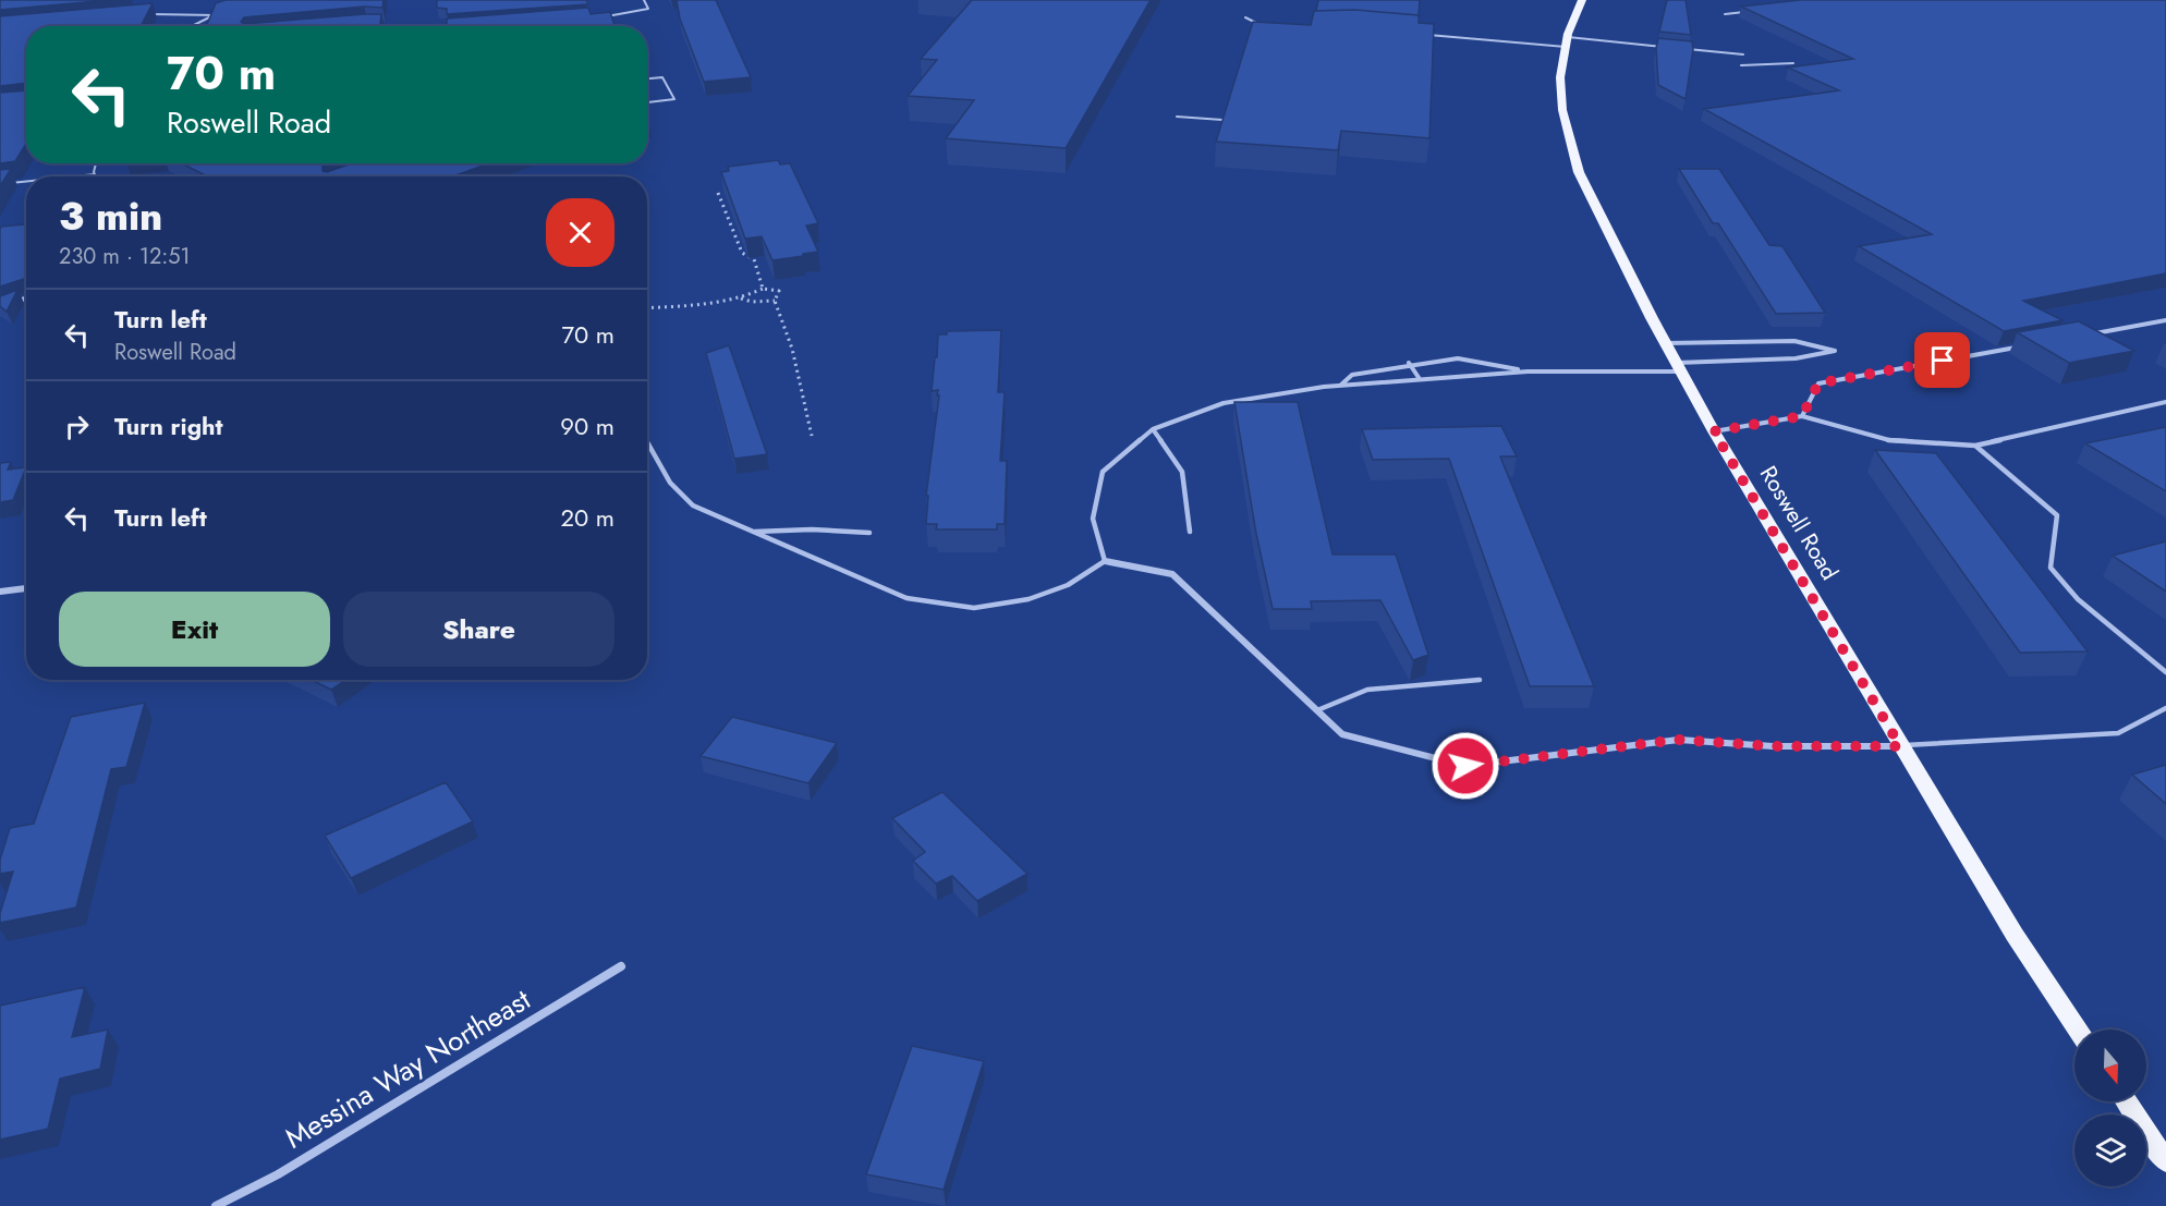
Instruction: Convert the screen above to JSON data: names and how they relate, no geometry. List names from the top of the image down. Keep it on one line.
{"streets":{"main road":["Roswell Road"],"street":["Messina Way Northeast"]},"north":"bottom","page":{"turn":["70 m","Roswell Road"],"heading":["3 min","230 m · 12:51"],"list":[{"name":"Turn left","note":"Roswell Road","value":"70 m"},{"name":"Turn right","value":"90 m"},{"name":"Turn left","value":"20 m"}],"buttons":["Exit","Share"]}}
